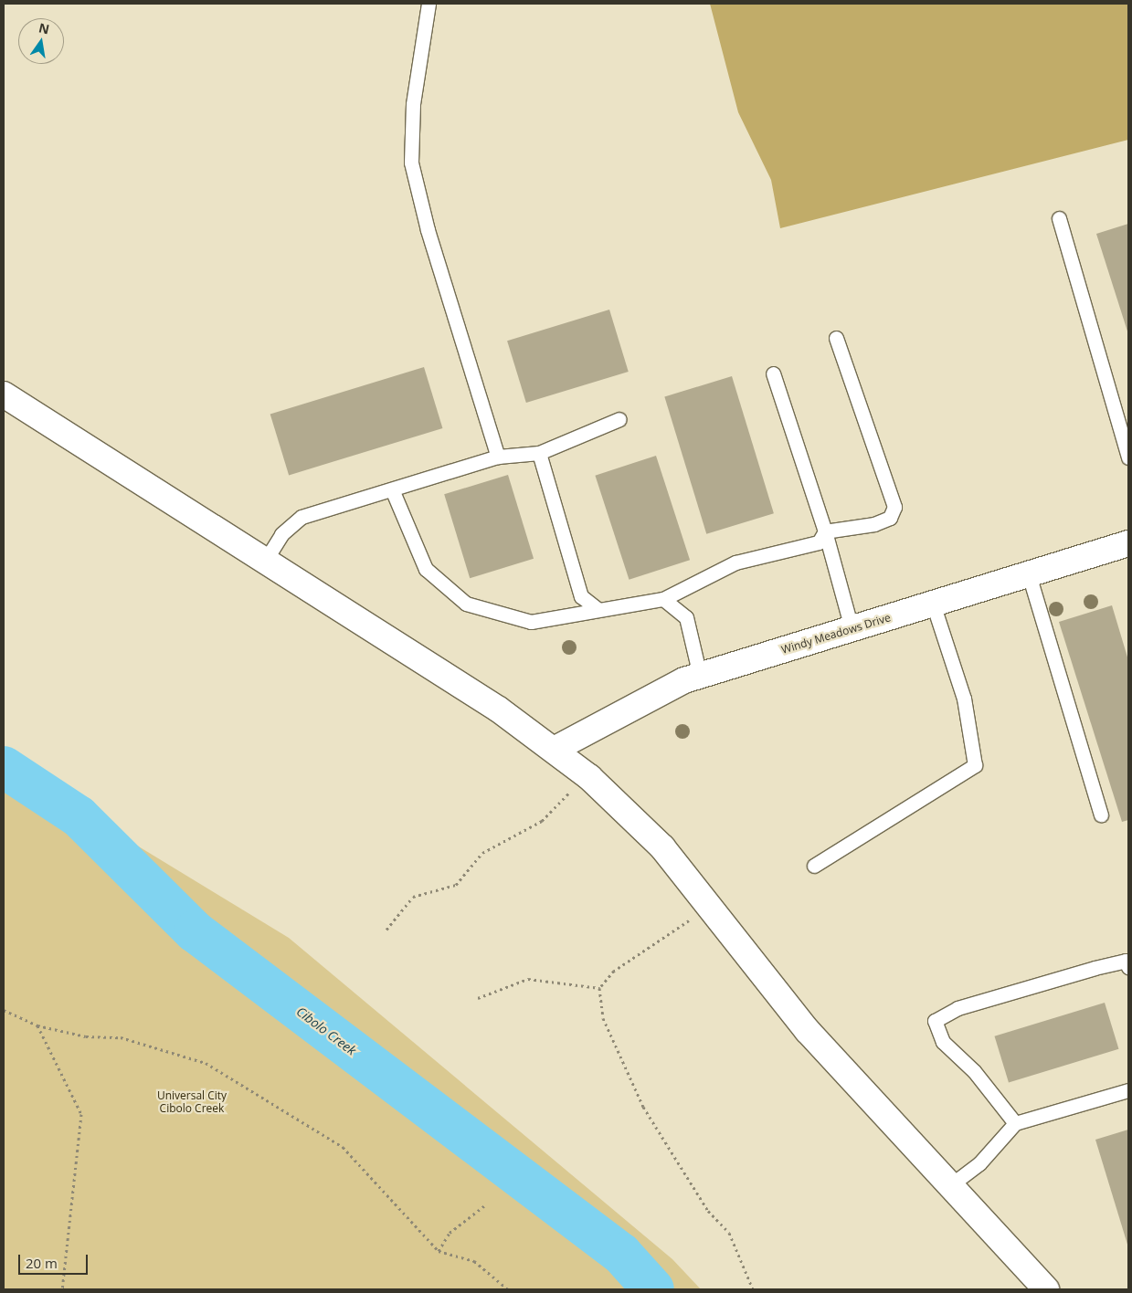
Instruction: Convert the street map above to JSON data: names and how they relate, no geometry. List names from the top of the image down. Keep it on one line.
{"streets":{"main road":["Windy Meadows Drive"]},"water":["Cibolo Creek"],"parks":["Universal City Cibolo Creek"],"scale_bar":"20 m","north":"top"}
